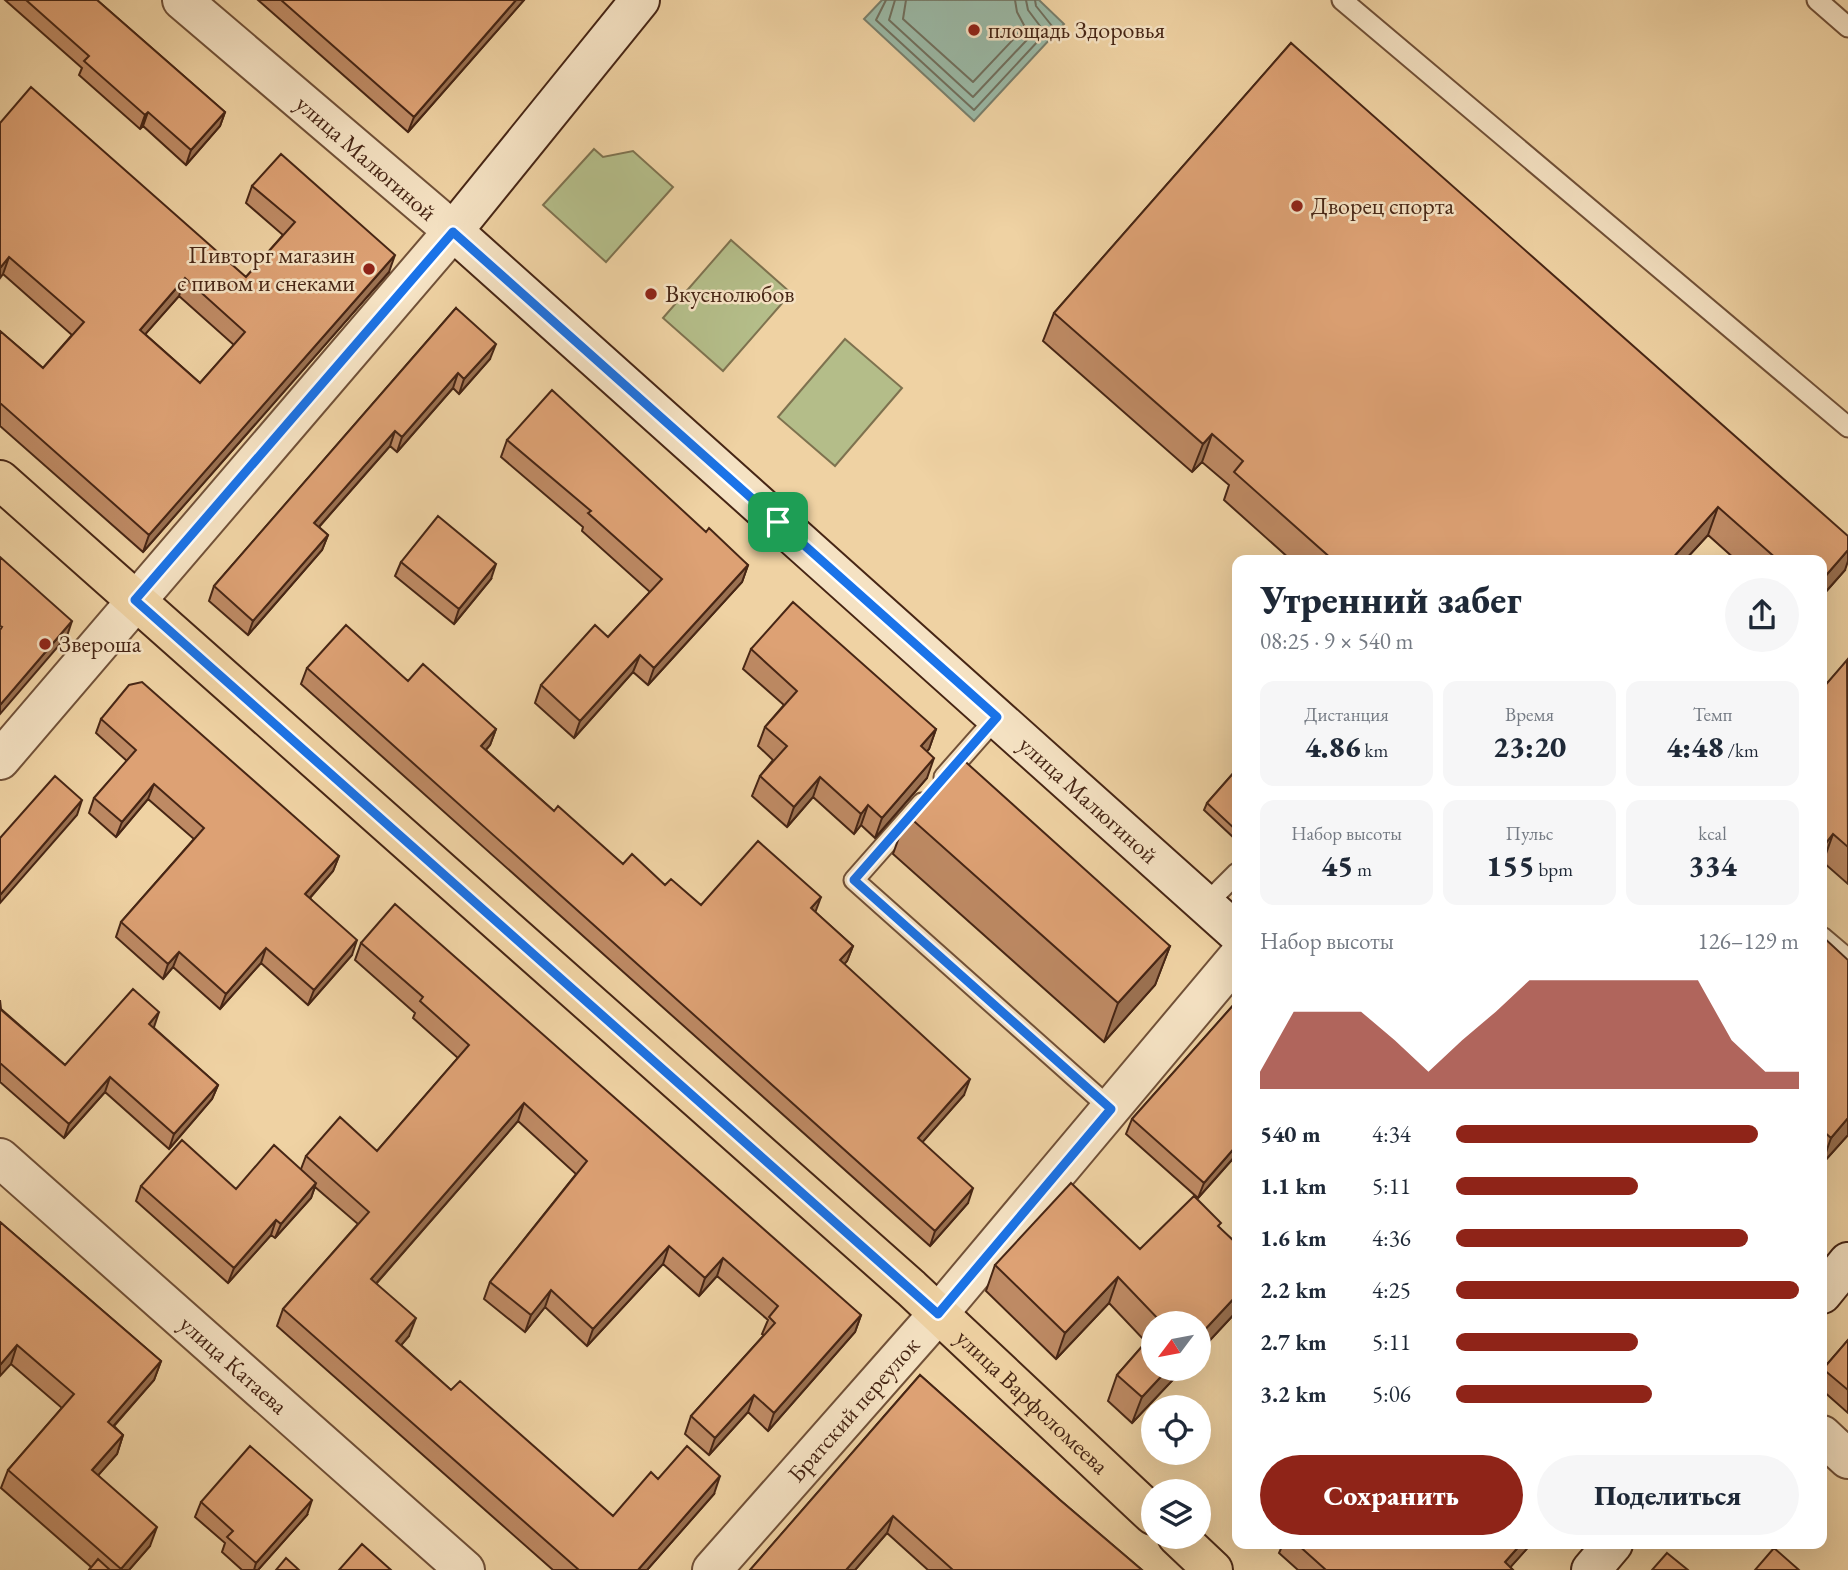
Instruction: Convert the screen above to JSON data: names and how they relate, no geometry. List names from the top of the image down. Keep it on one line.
{"streets":{"main road":["улица Варфоломеева"],"street":["улица Малюгиной","улица Катаева","Братский переулок"]},"crossings":[["улица Варфоломеева","Братский переулок"]],"places":["площадь Здоровья","Дворец спорта","Пивторг магазин с пивом и снеками","Вкуснолюбов","Звероша"],"north":"bottom left","page":{"heading":["Утренний забег","08:25 · 9 × 540 m"],"stats":[["Дистанция","4.86 km"],["Время","23:20"],["Темп","4:48 /km"],["Набор высоты","45 m"],["Пульс","155 bpm"],["kcal","334"]],"chart":["Набор высоты","126–129 m"],"list":[{"name":"540 m","note":"4:34"},{"name":"1.1 km","note":"5:11"},{"name":"1.6 km","note":"4:36"},{"name":"2.2 km","note":"4:25"},{"name":"2.7 km","note":"5:11"},{"name":"3.2 km","note":"5:06"}],"buttons":["Сохранить","Поделиться"]}}
